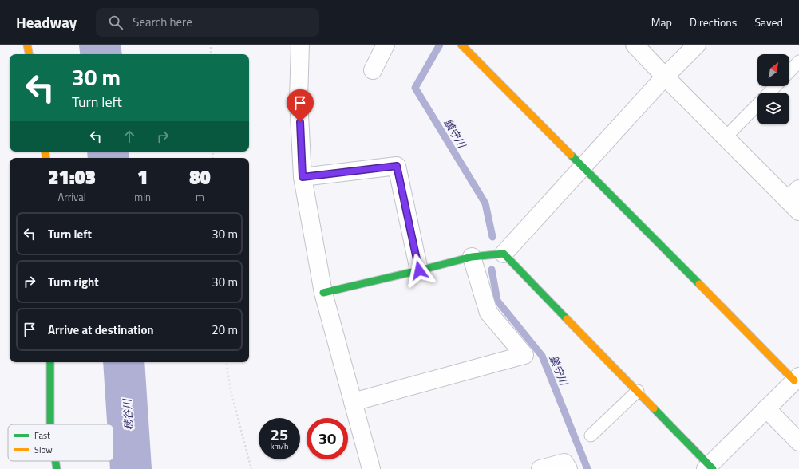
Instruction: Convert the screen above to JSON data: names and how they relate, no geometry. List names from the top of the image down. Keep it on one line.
{"water":["鎮守川","穂谷川"],"legend":["Fast","Slow"],"north":"top right","page":{"header":"Headway","search":"Search here","nav":["Map","Directions","Saved"],"turn":["30 m","Turn left"],"eta":["21:03","Arrival","1","min","80","m"],"list":[{"name":"Turn left","value":"30 m"},{"name":"Turn right","value":"30 m"},{"name":"Arrive at destination","value":"20 m"}],"speed":"25 km/h","limit":"30"}}
